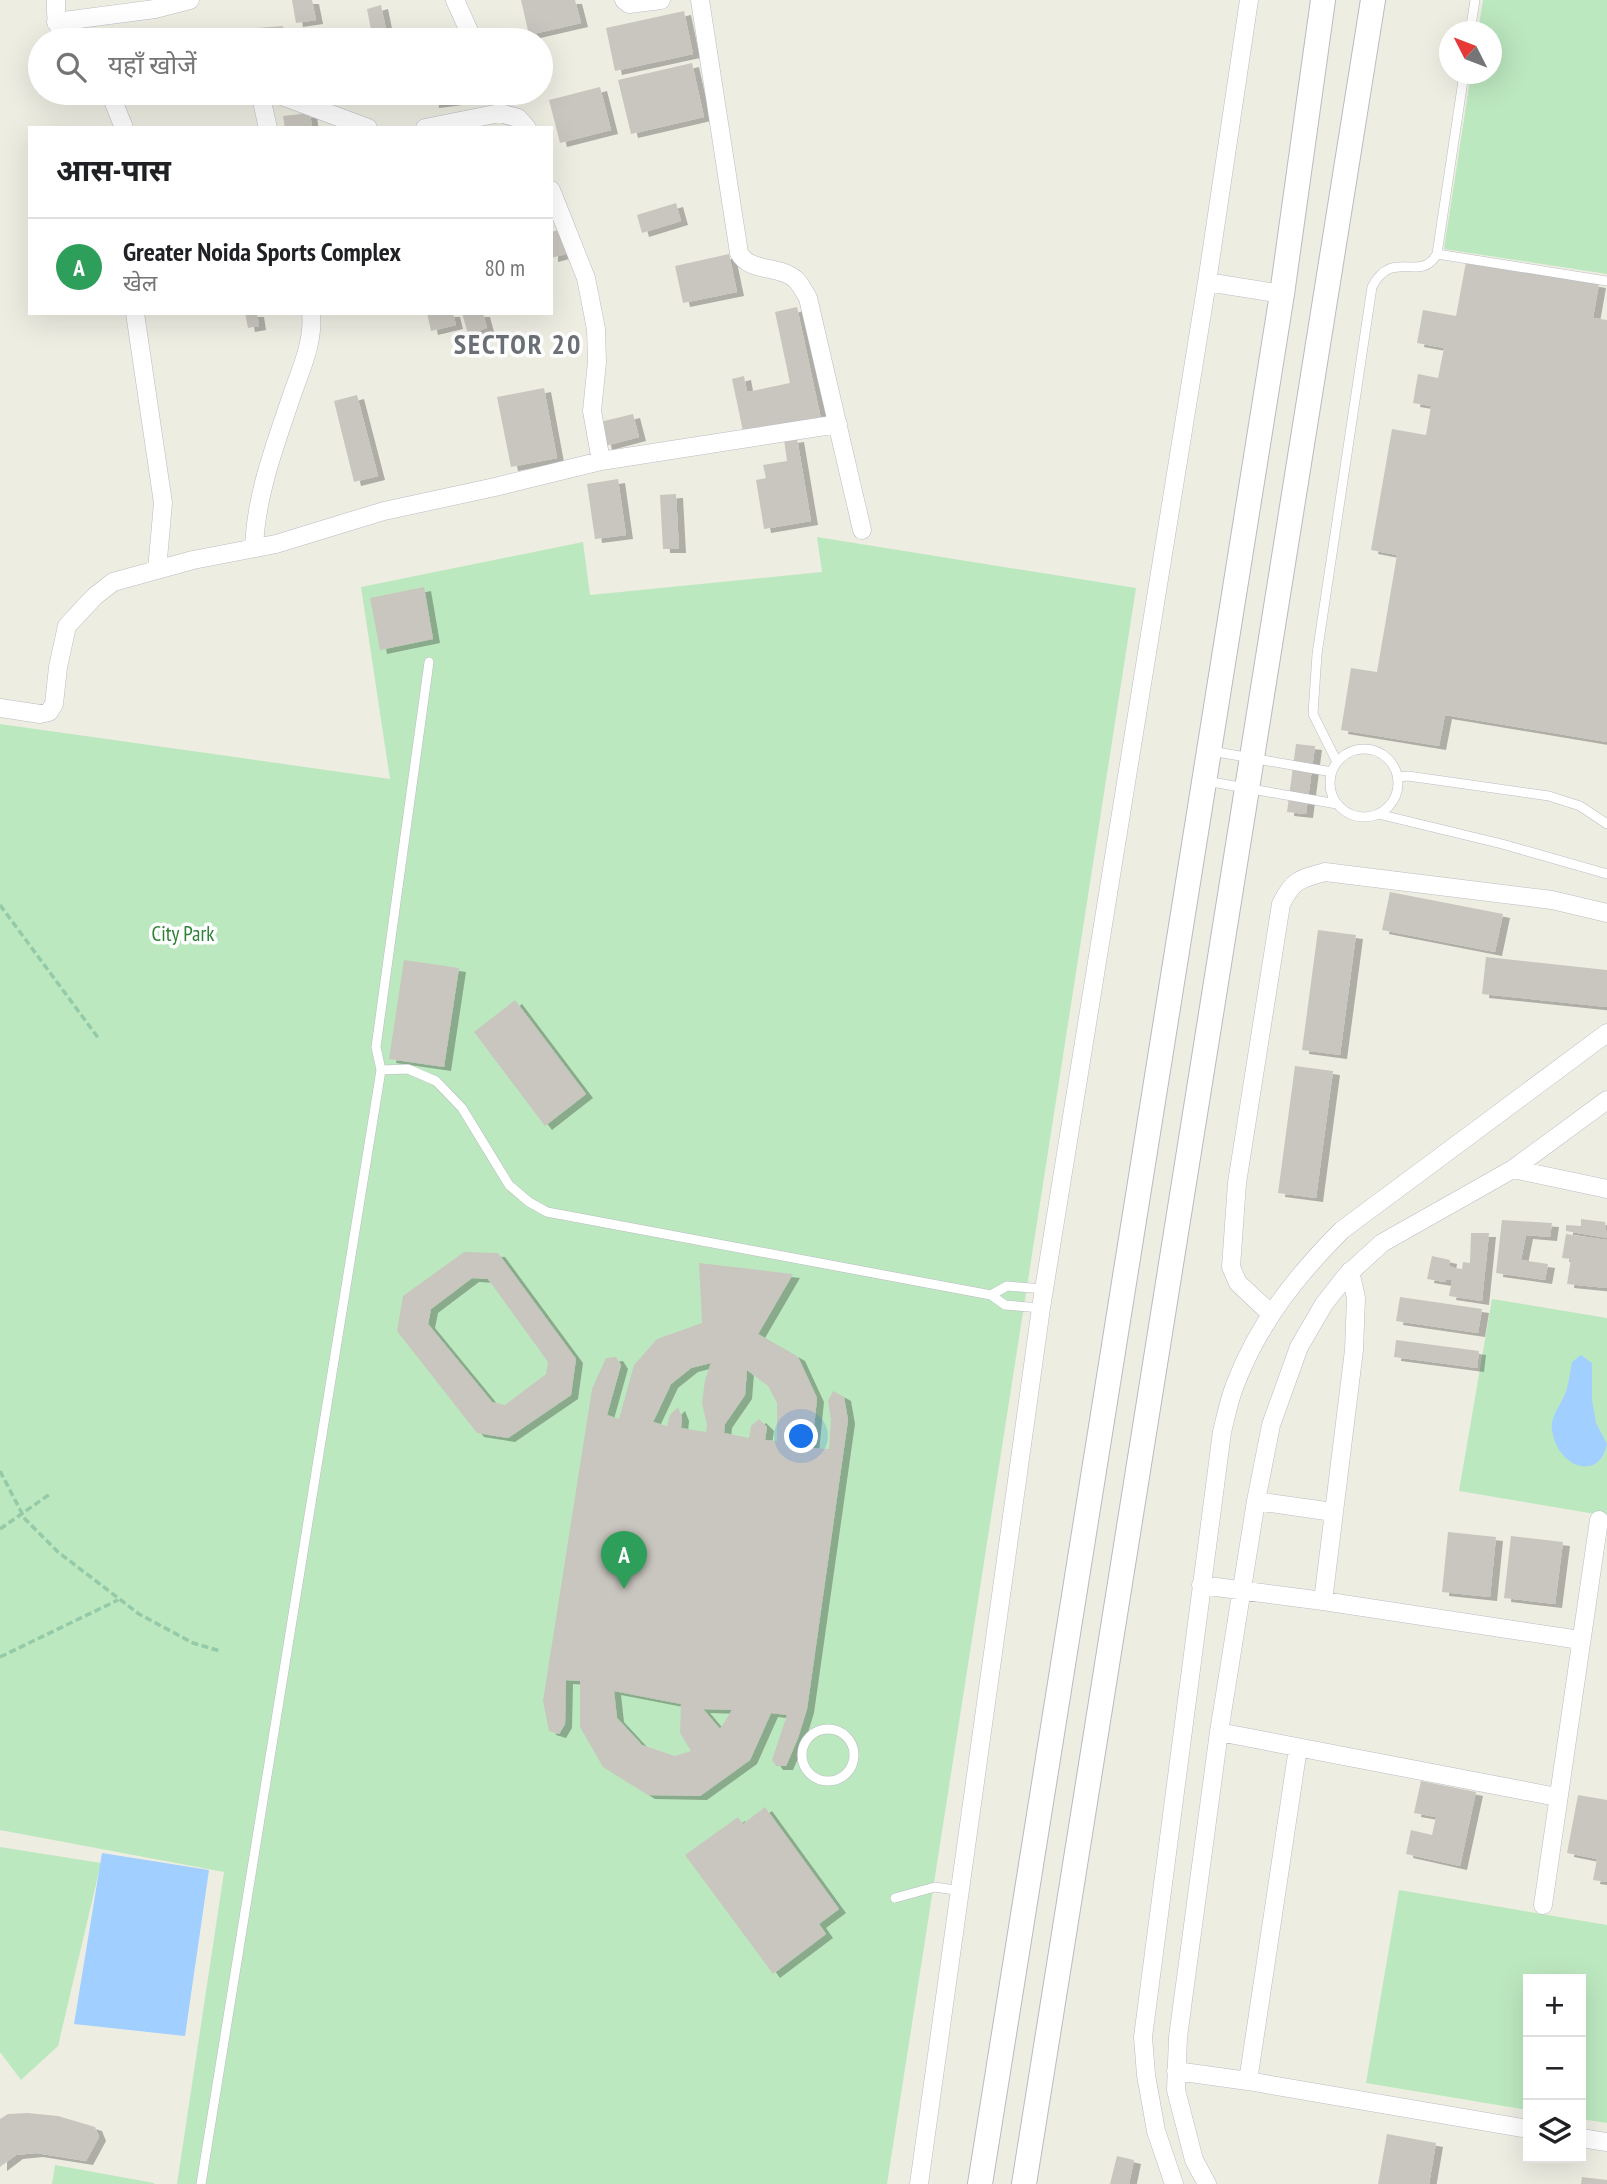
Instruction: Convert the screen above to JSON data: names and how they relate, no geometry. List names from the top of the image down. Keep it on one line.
{"districts":["SECTOR 20"],"parks":["City Park"],"north":"top left","page":{"search":"यहाँ खोजें","heading":"आस-पास","list":[{"mark":"A","name":"Greater Noida Sports Complex","note":"खेल","value":"80 m"}],"pins":"A","map_buttons":["+","−"]}}
